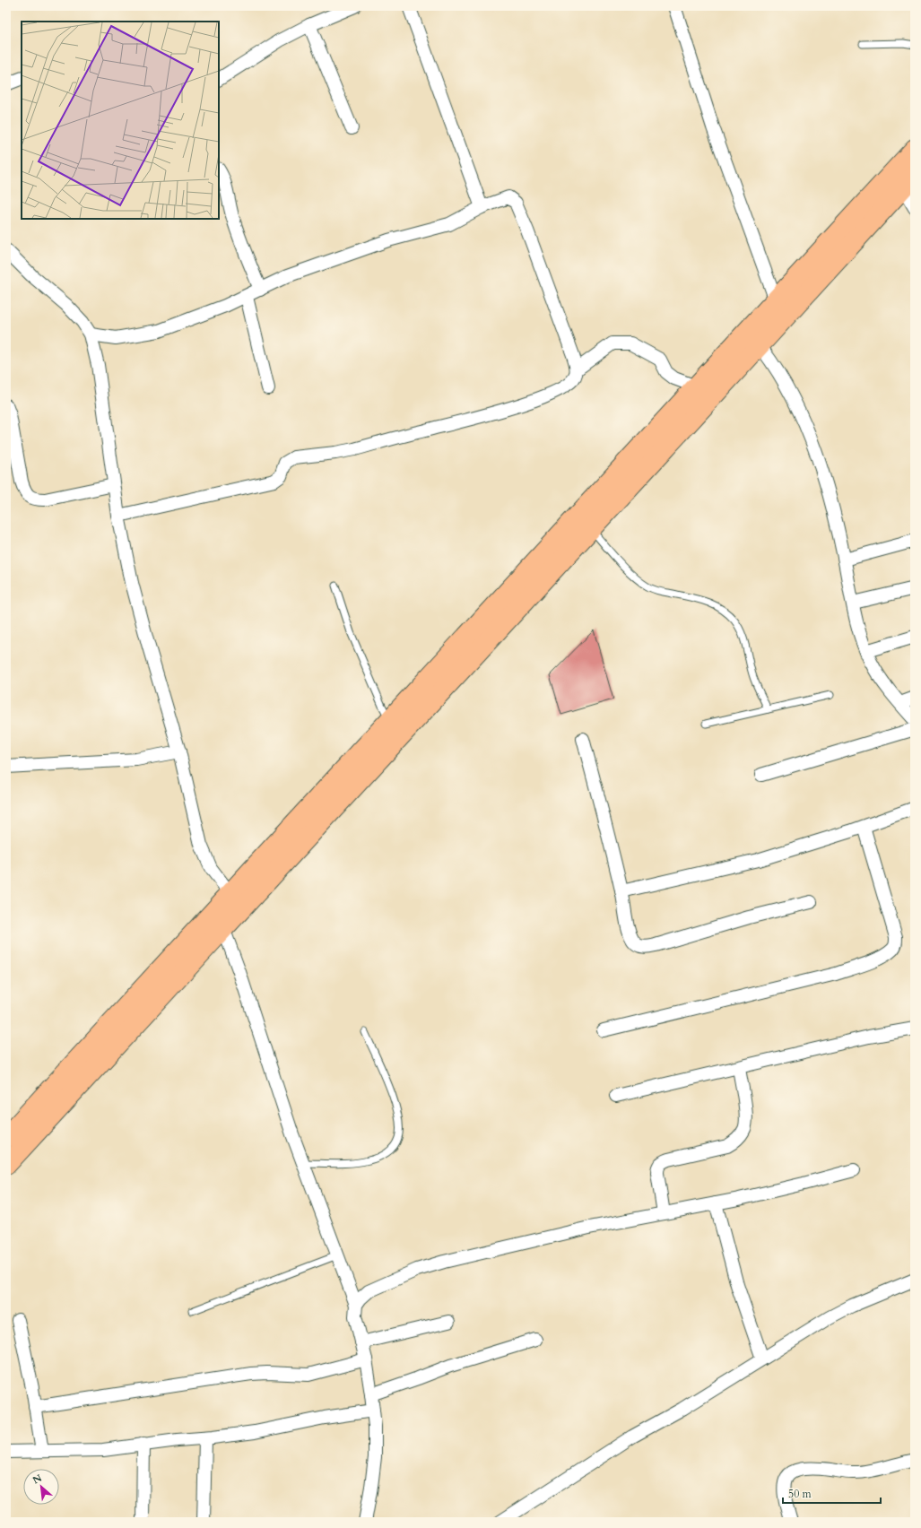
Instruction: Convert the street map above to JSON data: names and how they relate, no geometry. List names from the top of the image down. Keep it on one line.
{"scale_bar":"50 m","north":"top left"}
